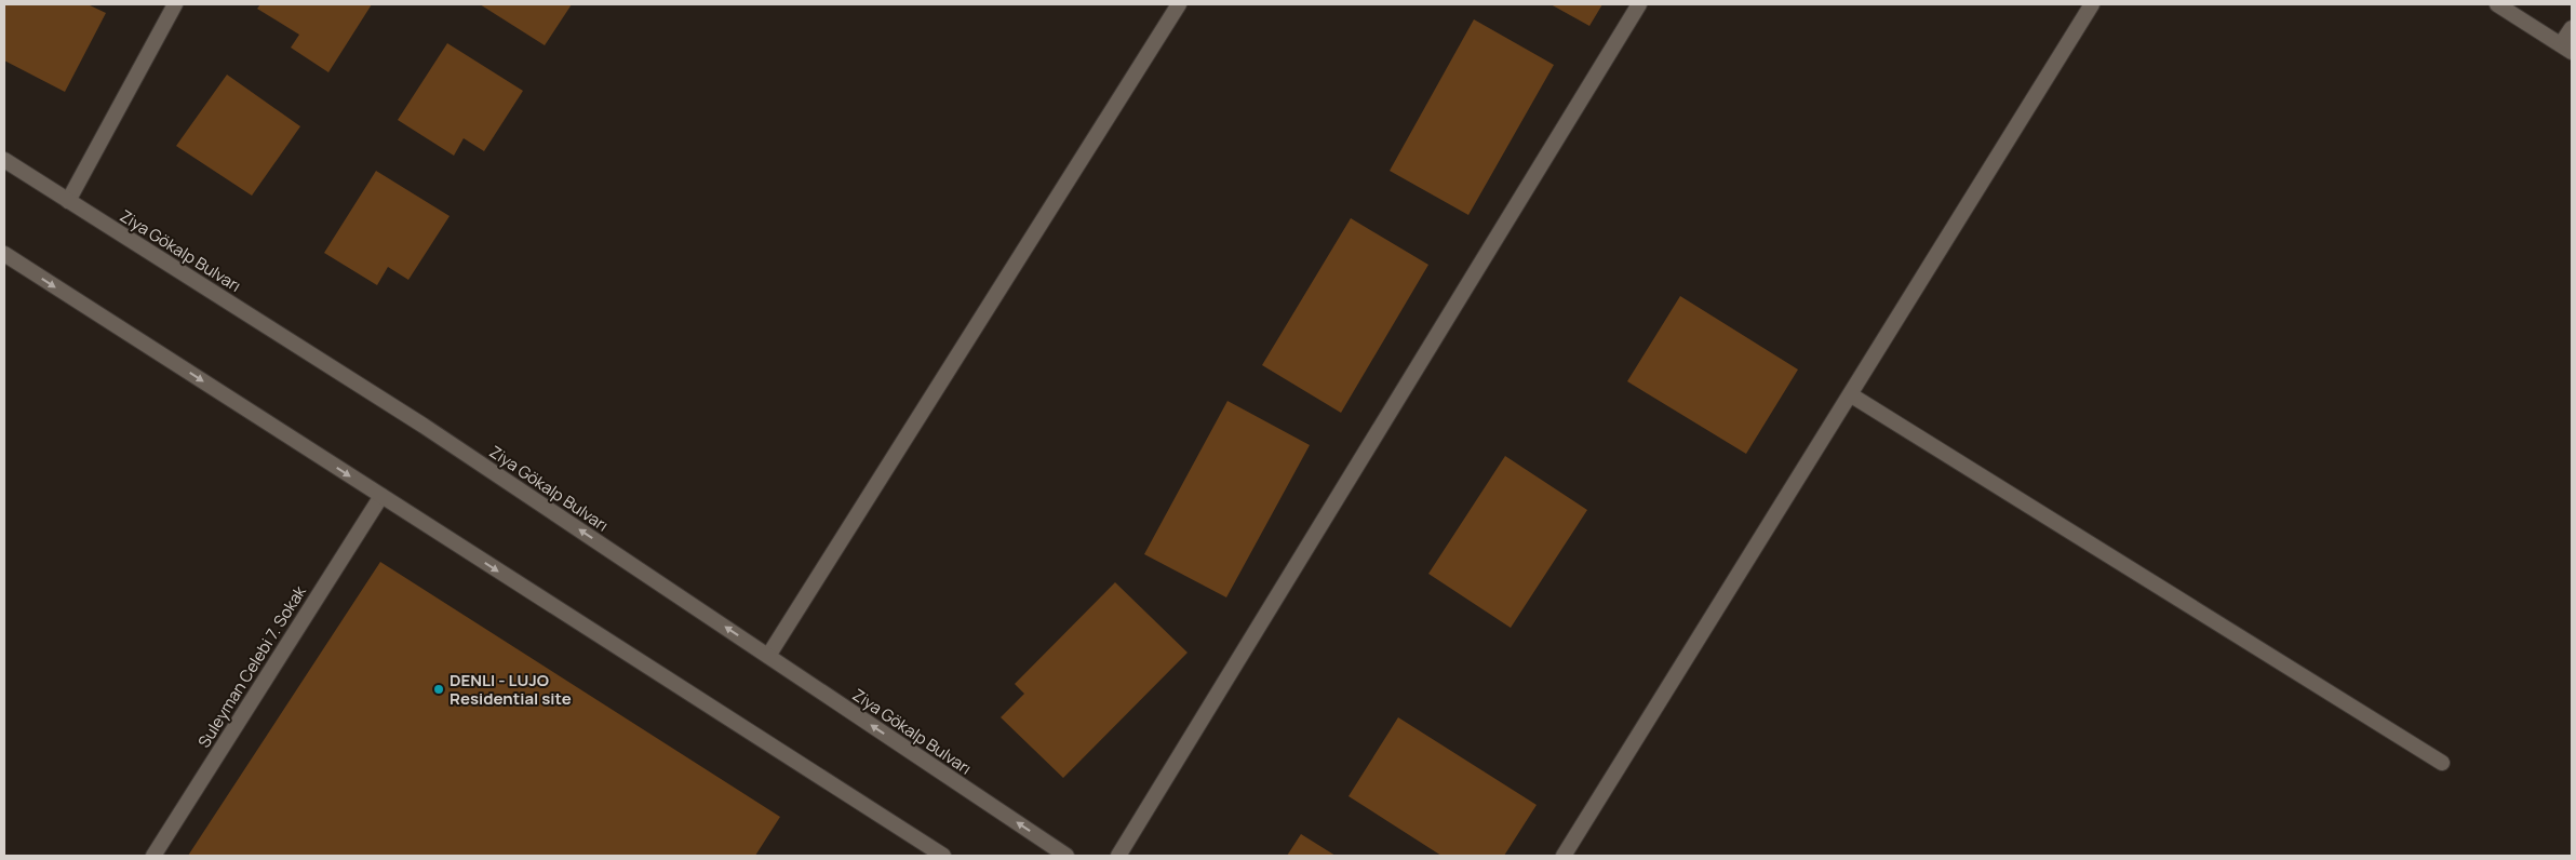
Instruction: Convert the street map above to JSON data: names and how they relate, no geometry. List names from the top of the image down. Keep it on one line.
{"streets":{"street":["Ziya Gökalp Bulvarı","Suleyman Celebi 7. Sokak"]},"places":["DENLI - LUJO Residential site"]}
